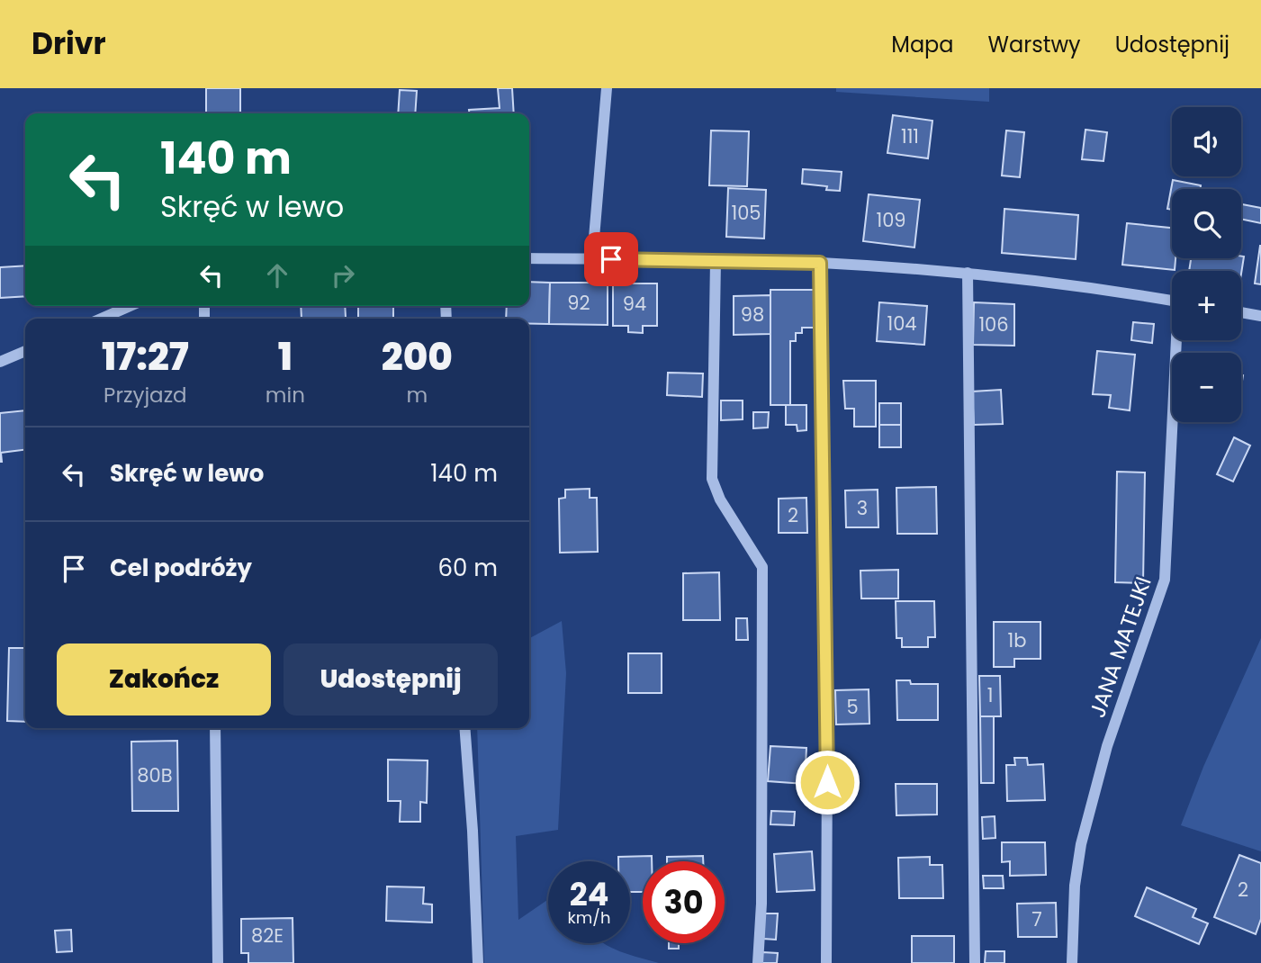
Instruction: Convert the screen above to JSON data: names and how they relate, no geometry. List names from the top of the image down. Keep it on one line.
{"streets":{"street":["JANA MATEJKI"]},"house_numbers":["111","105","109","92","94","98","104","106","3","2","1b","1","5","80B","2","7","82E"],"page":{"header":"Drivr","nav":["Mapa","Warstwy","Udostępnij"],"map_buttons":["+","−"],"turn":["140 m","Skręć w lewo"],"eta":["17:27","Przyjazd","1","min","200","m"],"list":[{"name":"Skręć w lewo","value":"140 m"},{"name":"Cel podróży","value":"60 m"}],"buttons":["Zakończ","Udostępnij"],"speed":"24 km/h","limit":"30"}}
